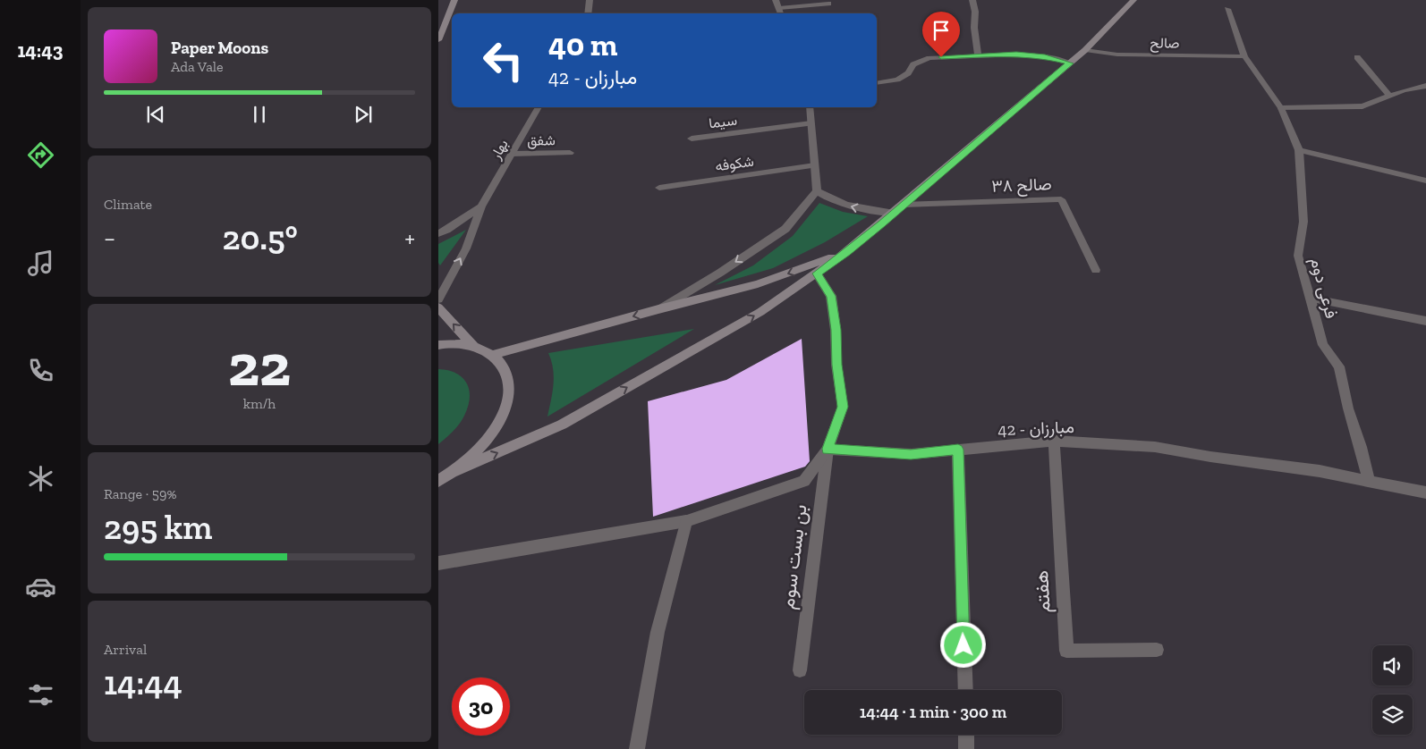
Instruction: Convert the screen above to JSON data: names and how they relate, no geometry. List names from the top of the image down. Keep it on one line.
{"streets":{"street":["صالح","سیما","شفق","بهار","شکوفه","صالح ۳۸","فرعی دوم","مبارزان - 42","بن بست سوم","هفتم"]},"crossings":[["صالح","فرعی دوم"],["شفق","بهار"],["فرعی دوم","مبارزان - 42"],["مبارزان - 42","بن بست سوم"],["مبارزان - 42","هفتم"]],"one_way":["بهار"],"page":{"tabs":"14:43","turn":["40 m","مبارزان - 42"],"song":["Paper Moons","Ada Vale"],"tile":["Climate",["22","km/h"],["Range · 59%","295 km"],["Arrival","14:44"]],"heat":["−","20.5°","+"],"limit":"30","trip":"14:44 · 1 min · 300 m"}}
